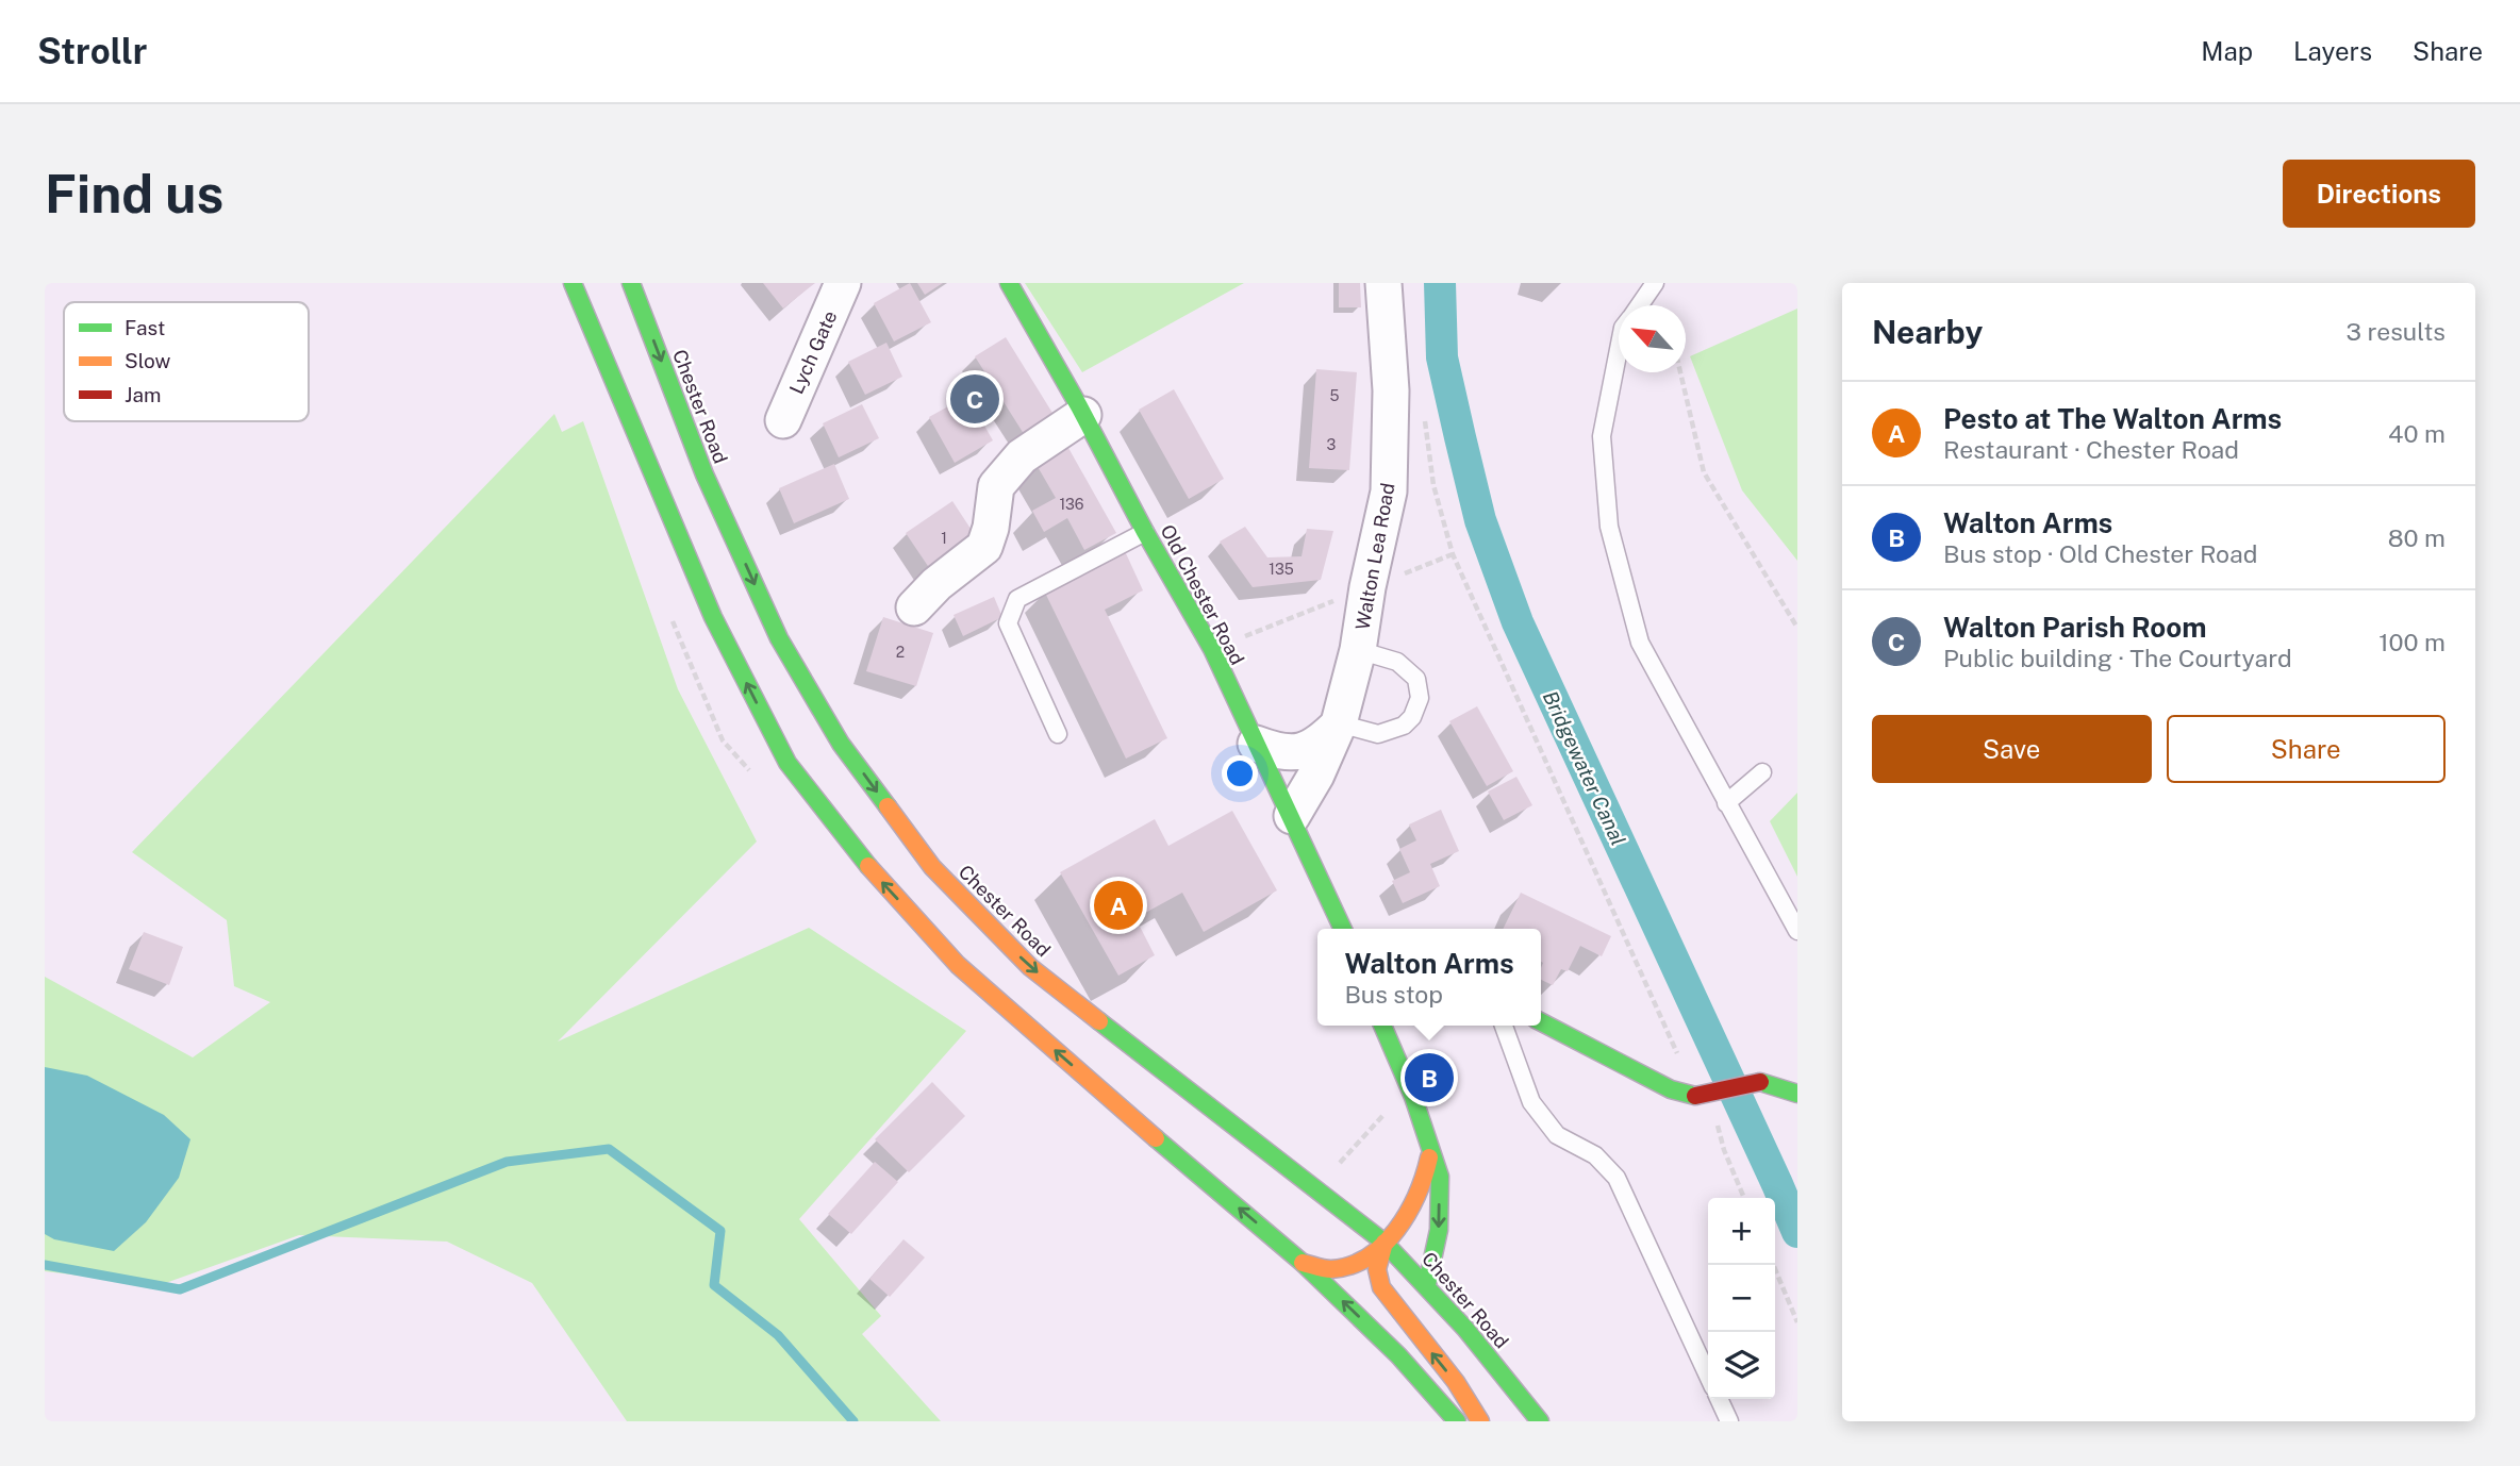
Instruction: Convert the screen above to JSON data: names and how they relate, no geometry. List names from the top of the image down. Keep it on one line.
{"streets":{"main road":["Chester Road","Old Chester Road"],"street":["Lych Gate","Walton Lea Road"]},"crossings":[["Walton Lea Road","Old Chester Road"]],"water":["Bridgewater Canal"],"house_numbers":["5","3","136","1","135","2"],"legend":["Fast","Slow","Jam"],"north":"top left","page":{"header":"Strollr","nav":["Map","Layers","Share"],"buttons":["Directions",["Save","Share"]],"title":"Find us","heading":["Nearby","3 results"],"pins":["C","A","B"],"list":[{"mark":"A","name":"Pesto at The Walton Arms","note":"Restaurant · Chester Road","value":"40 m"},{"mark":"B","name":"Walton Arms","note":"Bus stop · Old Chester Road","value":"80 m"},{"mark":"C","name":"Walton Parish Room","note":"Public building · The Courtyard","value":"100 m"}],"popup":["Walton Arms","Bus stop"],"map_buttons":["+","−"]}}
